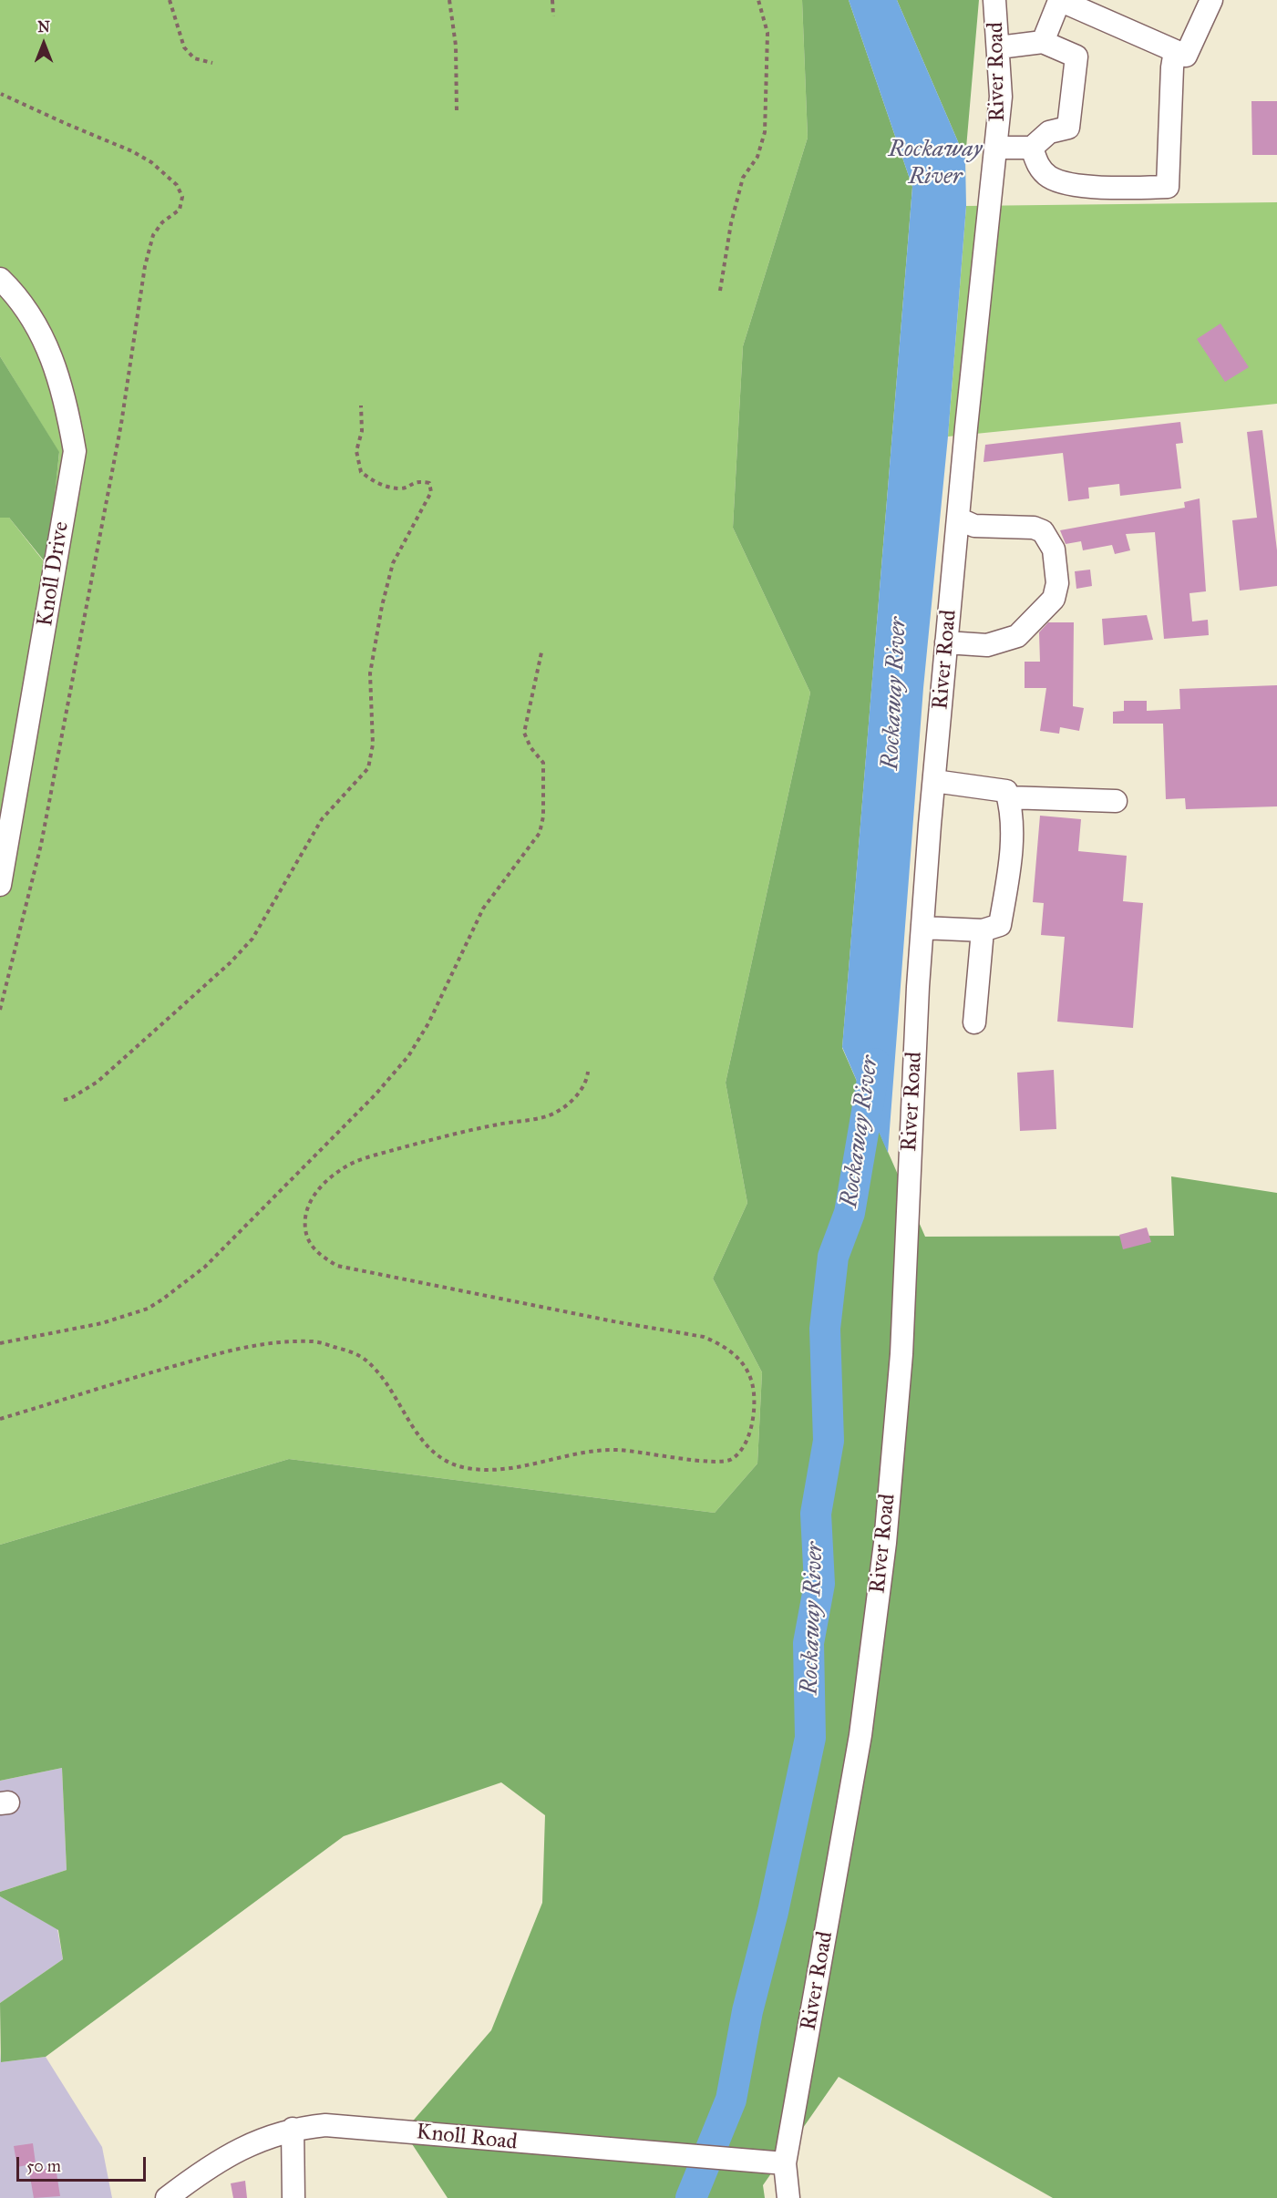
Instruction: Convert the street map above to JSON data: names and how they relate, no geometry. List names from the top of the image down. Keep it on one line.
{"streets":{"street":["River Road","Knoll Drive","Knoll Road"]},"crossings":[["River Road","Knoll Road"]],"water":["Rockaway River"],"scale_bar":"50 m","north":"top"}
